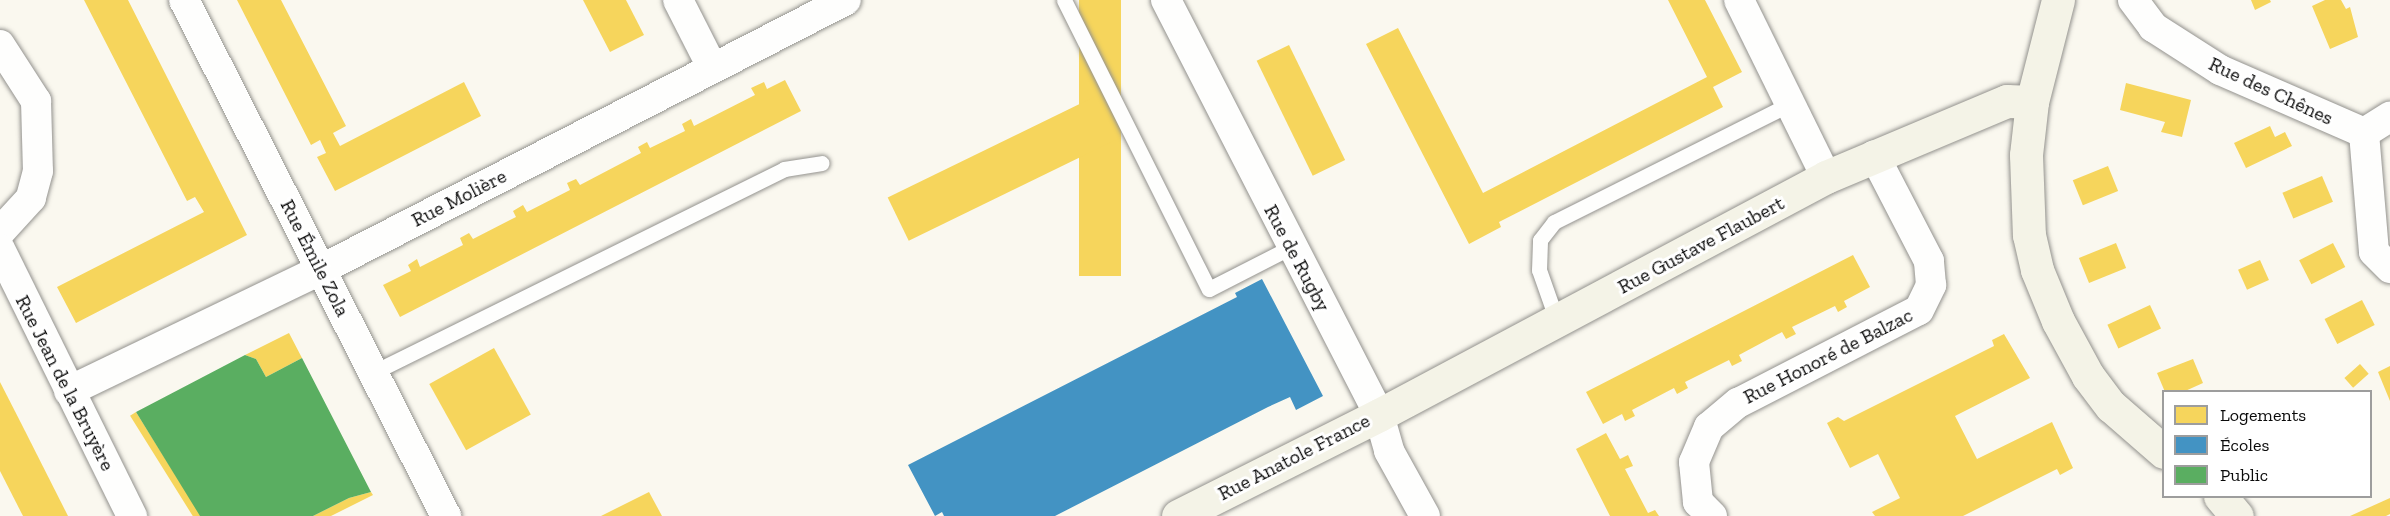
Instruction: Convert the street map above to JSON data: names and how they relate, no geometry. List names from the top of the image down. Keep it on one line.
{"streets":{"street":["Rue des Chênes","Rue Molière","Rue Gustave Flaubert","Rue Émile Zola","Rue de Rugby","Rue Honoré de Balzac","Rue Jean de la Bruyère","Rue Anatole France"]},"crossings":[["Rue Molière","Rue Émile Zola"],["Rue Molière","Rue Jean de la Bruyère"],["Rue Gustave Flaubert","Rue de Rugby"],["Rue Gustave Flaubert","Rue Honoré de Balzac"],["Rue Gustave Flaubert","Rue Anatole France"],["Rue de Rugby","Rue Anatole France"]],"legend":["Logements","Écoles","Public"]}
